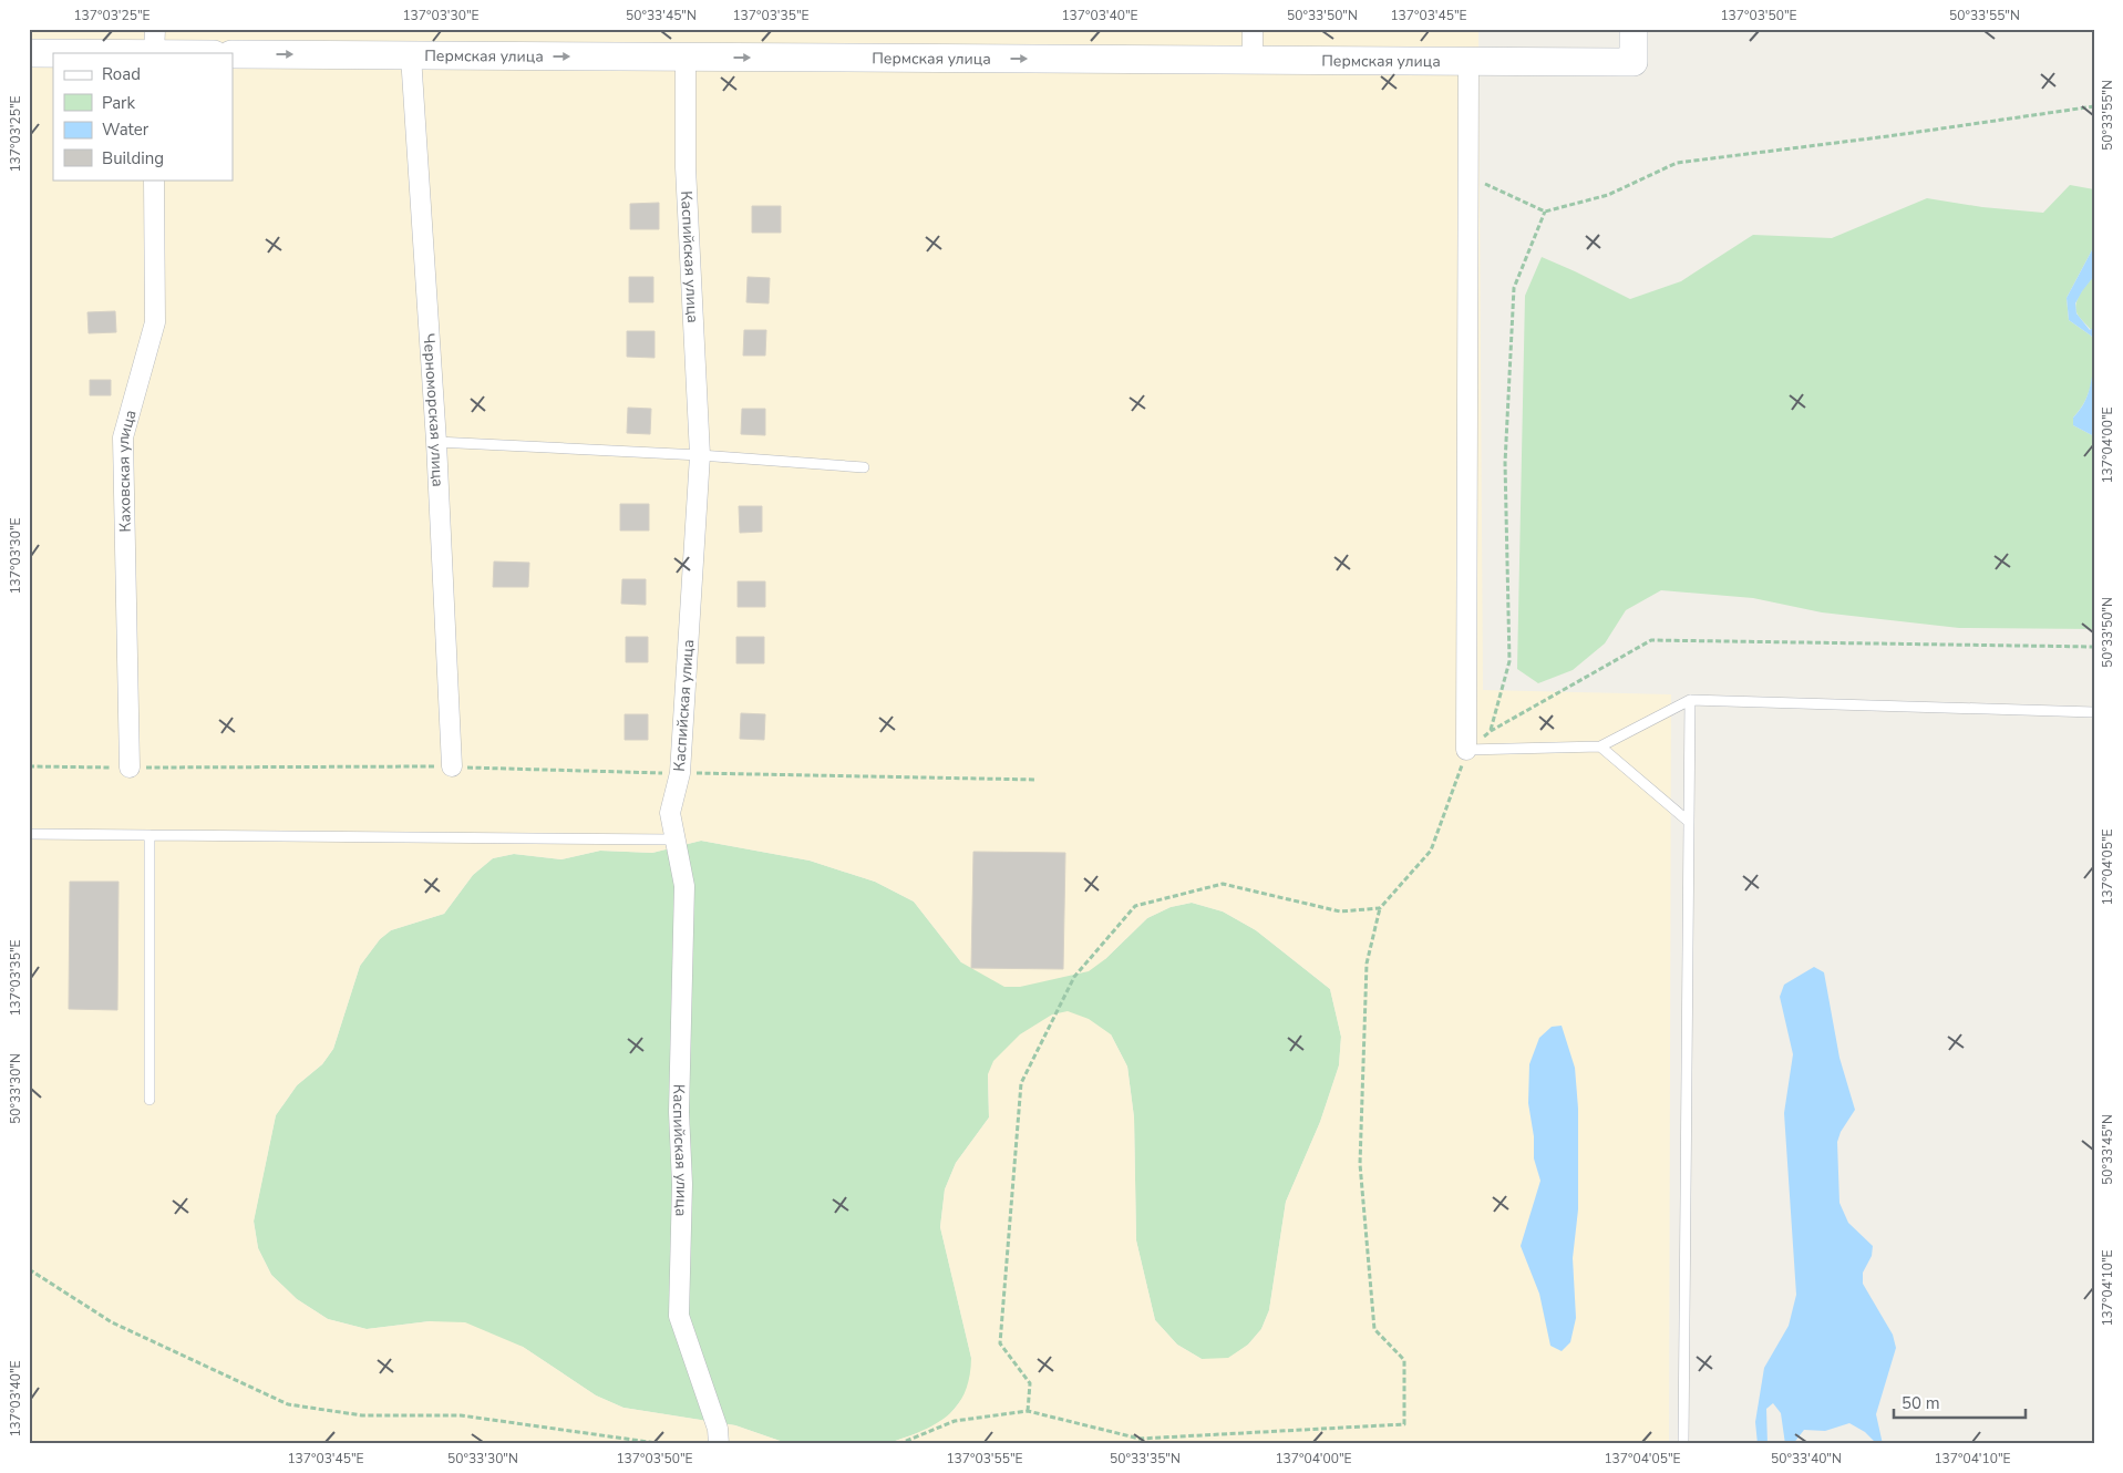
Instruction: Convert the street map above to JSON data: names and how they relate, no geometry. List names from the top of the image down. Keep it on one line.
{"streets":{"street":["Пермская улица","Каспийская улица","Черноморская улица","Каховская улица"]},"crossings":[["Пермская улица","Каспийская улица"],["Пермская улица","Черноморская улица"]],"one_way":["Пермская улица"],"legend":["Road","Park","Water","Building"],"scale_bar":"50 m","coordinates":["137°03'25\"E","137°03'30\"E","50°33'45\"N","137°03'35\"E","137°03'40\"E","50°33'50\"N","137°03'45\"E","137°03'50\"E","50°33'55\"N","137°04'00\"E","137°04'05\"E","50°33'30\"N","137°04'10\"E","137°03'55\"E","50°33'35\"N","50°33'40\"N"]}
